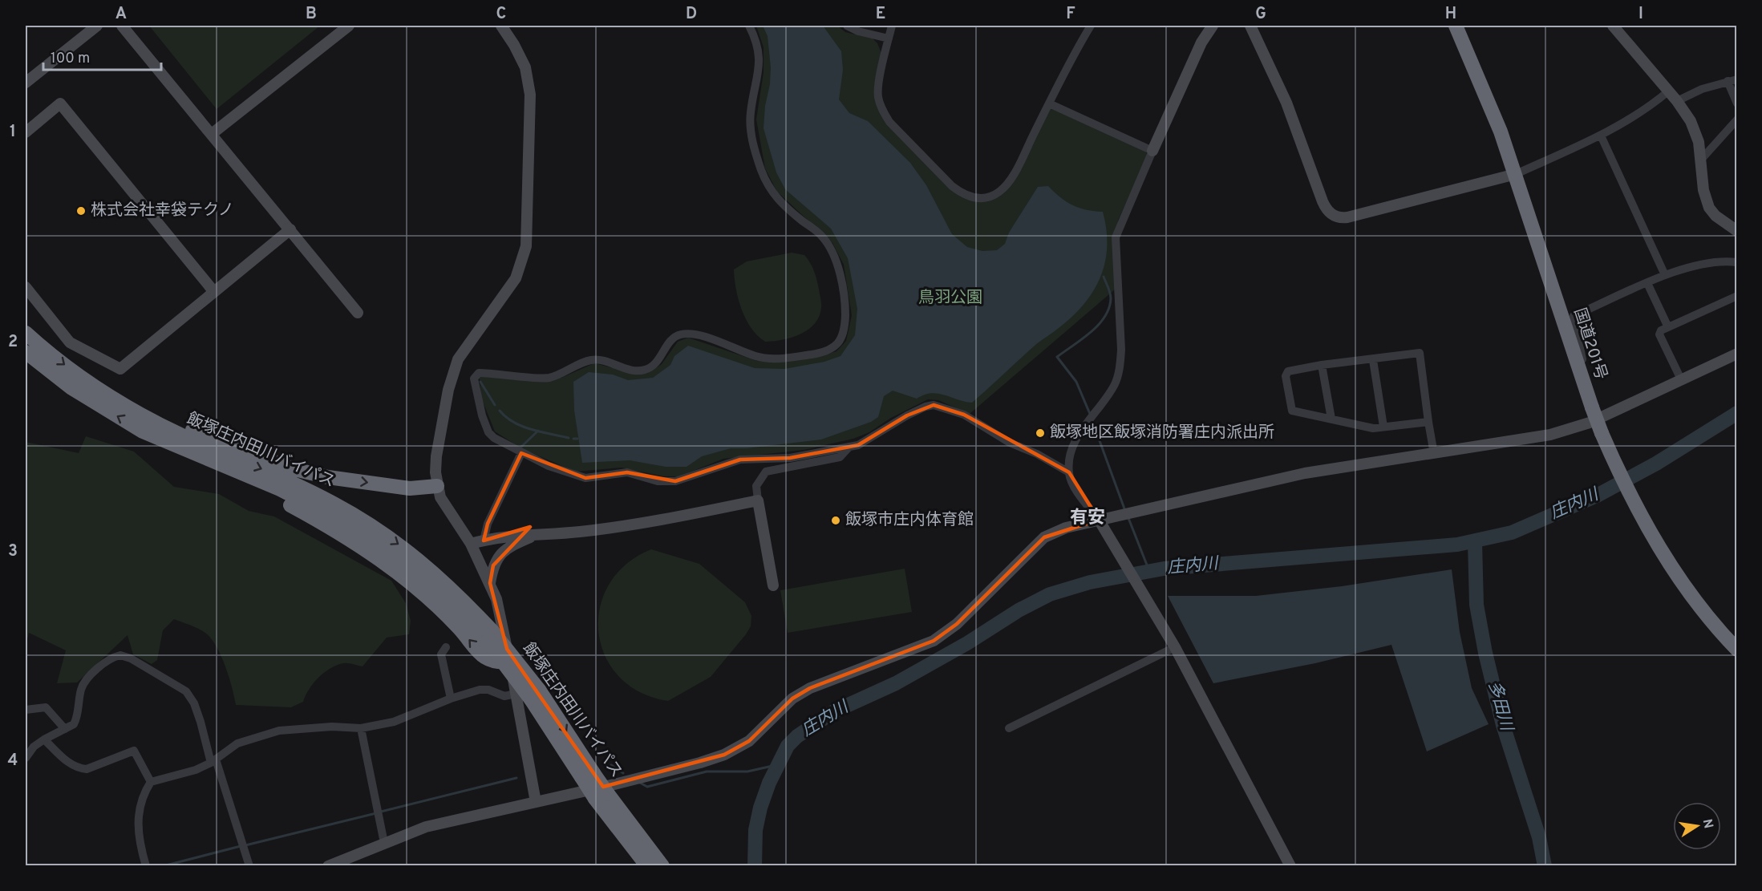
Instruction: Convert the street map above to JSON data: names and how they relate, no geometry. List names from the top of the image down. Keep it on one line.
{"streets":{"highway":["国道201号","飯塚庄内田川バイパス"]},"districts":["有安"],"water":["庄内川","多田川"],"parks":["鳥羽公園"],"places":["株式会社幸袋テクノ","飯塚地区飯塚消防署庄内派出所","飯塚市庄内体育館"],"scale_bar":"100 m","north":"right","grid":{"columns":["A","B","C","D","E","F","G","H","I"],"rows":["1","2","3","4"]}}
